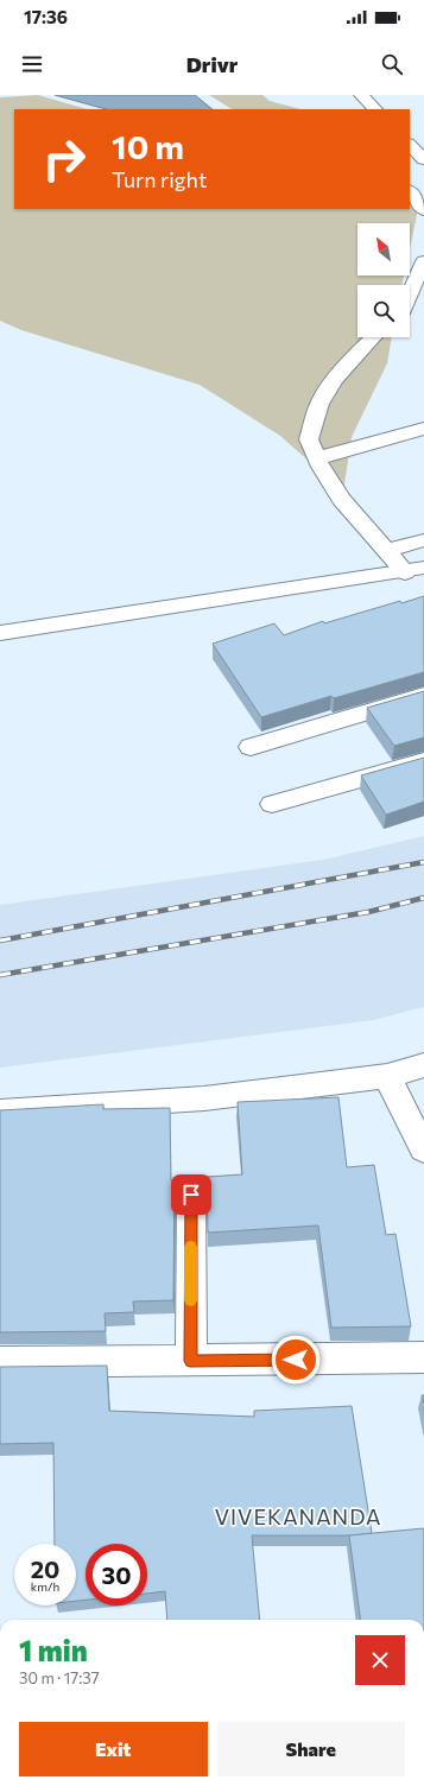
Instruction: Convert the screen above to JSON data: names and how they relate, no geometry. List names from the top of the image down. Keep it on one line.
{"districts":["VIVEKANANDA"],"north":"top left","page":{"status":"17:36","header":"Drivr","turn":["10 m","Turn right"],"speed":"20 km/h","limit":"30","heading":["1 min","30 m · 17:37"],"buttons":["Exit","Share"]}}
